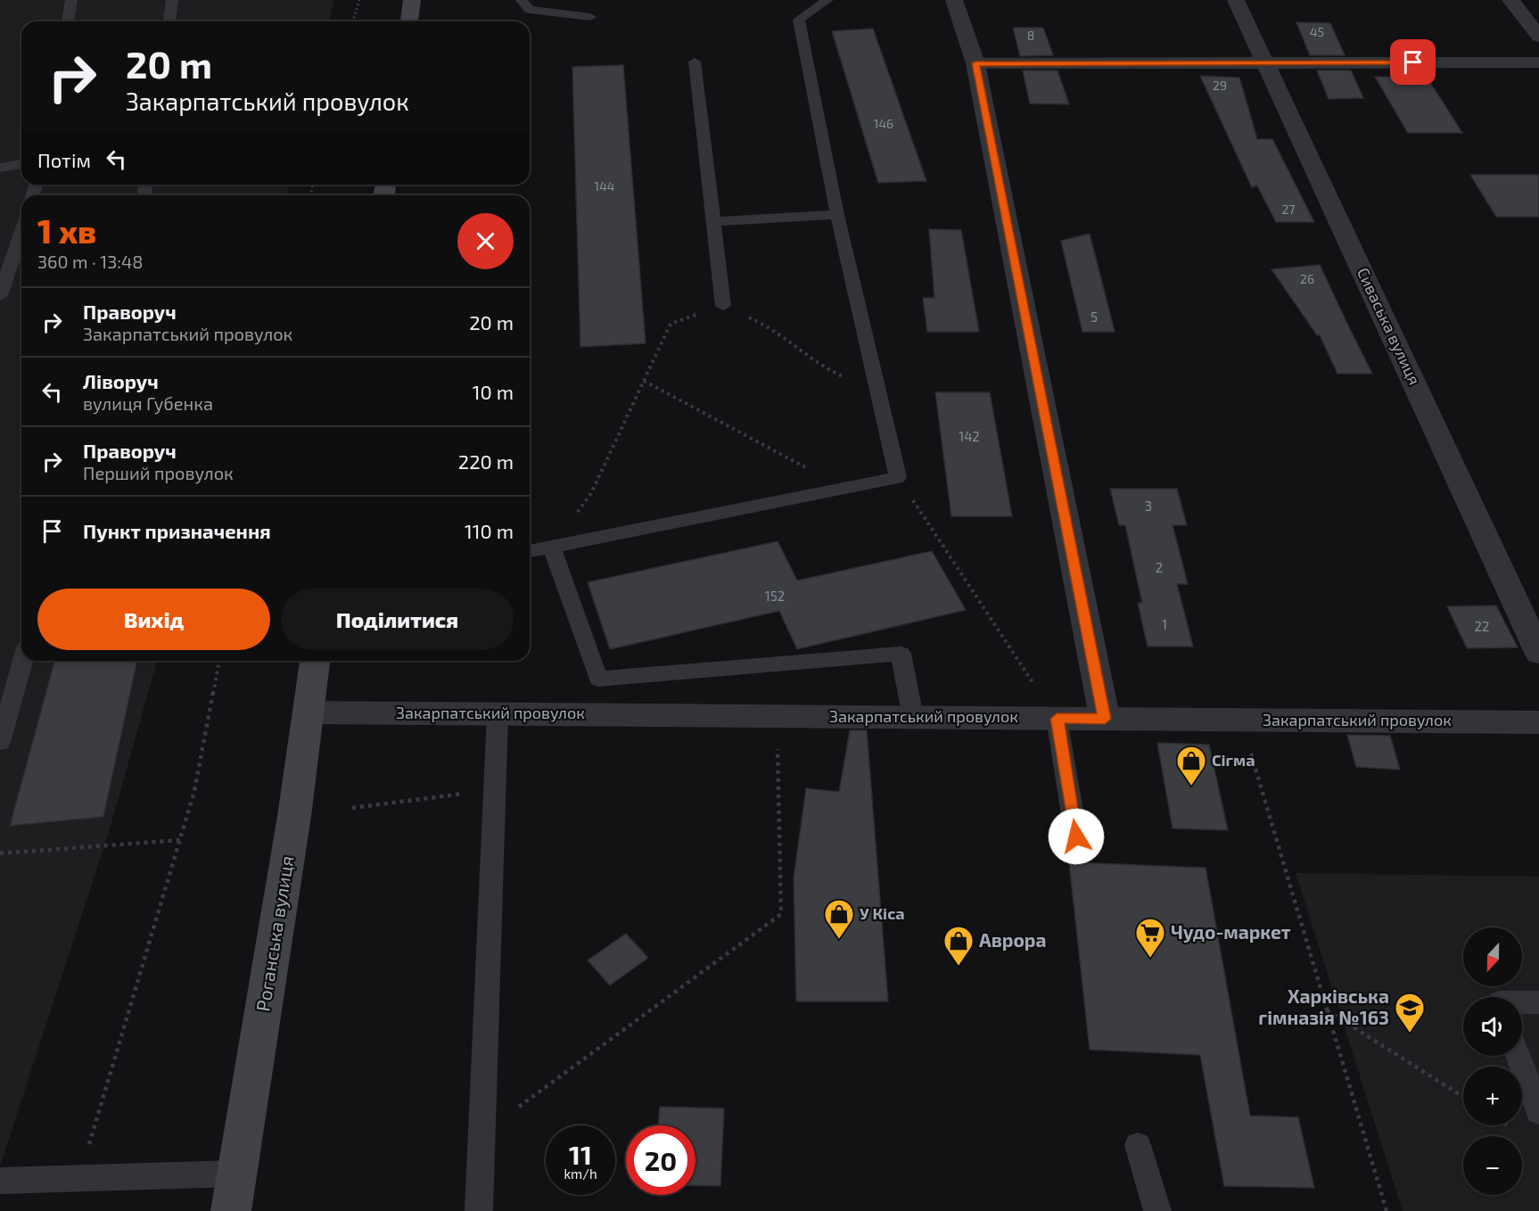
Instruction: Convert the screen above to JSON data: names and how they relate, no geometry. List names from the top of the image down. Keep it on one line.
{"streets":{"main road":["Роганська вулиця"],"street":["Сиваська вулиця","Закарпатський провулок"]},"crossings":[["Закарпатський провулок","Роганська вулиця"]],"places":{"shop":["Сігма","У Кіса","Аврора"],"supermarket":["Чудо-маркет"],"school or university":["Харківська гімназія №163"]},"house_numbers":["45","8","29","146","144","27","26","5","142","3","2","152","1","22"],"north":"bottom","page":{"turn":["20 m","Закарпатський провулок"],"then":"Потім","heading":["1 хв","360 m · 13:48"],"list":[{"name":"Праворуч","note":"Закарпатський провулок","value":"20 m"},{"name":"Ліворуч","note":"вулиця Губенка","value":"10 m"},{"name":"Праворуч","note":"Перший провулок","value":"220 m"},{"name":"Пункт призначення","value":"110 m"}],"buttons":["Вихід","Поділитися"],"map_buttons":["+","−"],"speed":"11 km/h","limit":"20"}}
